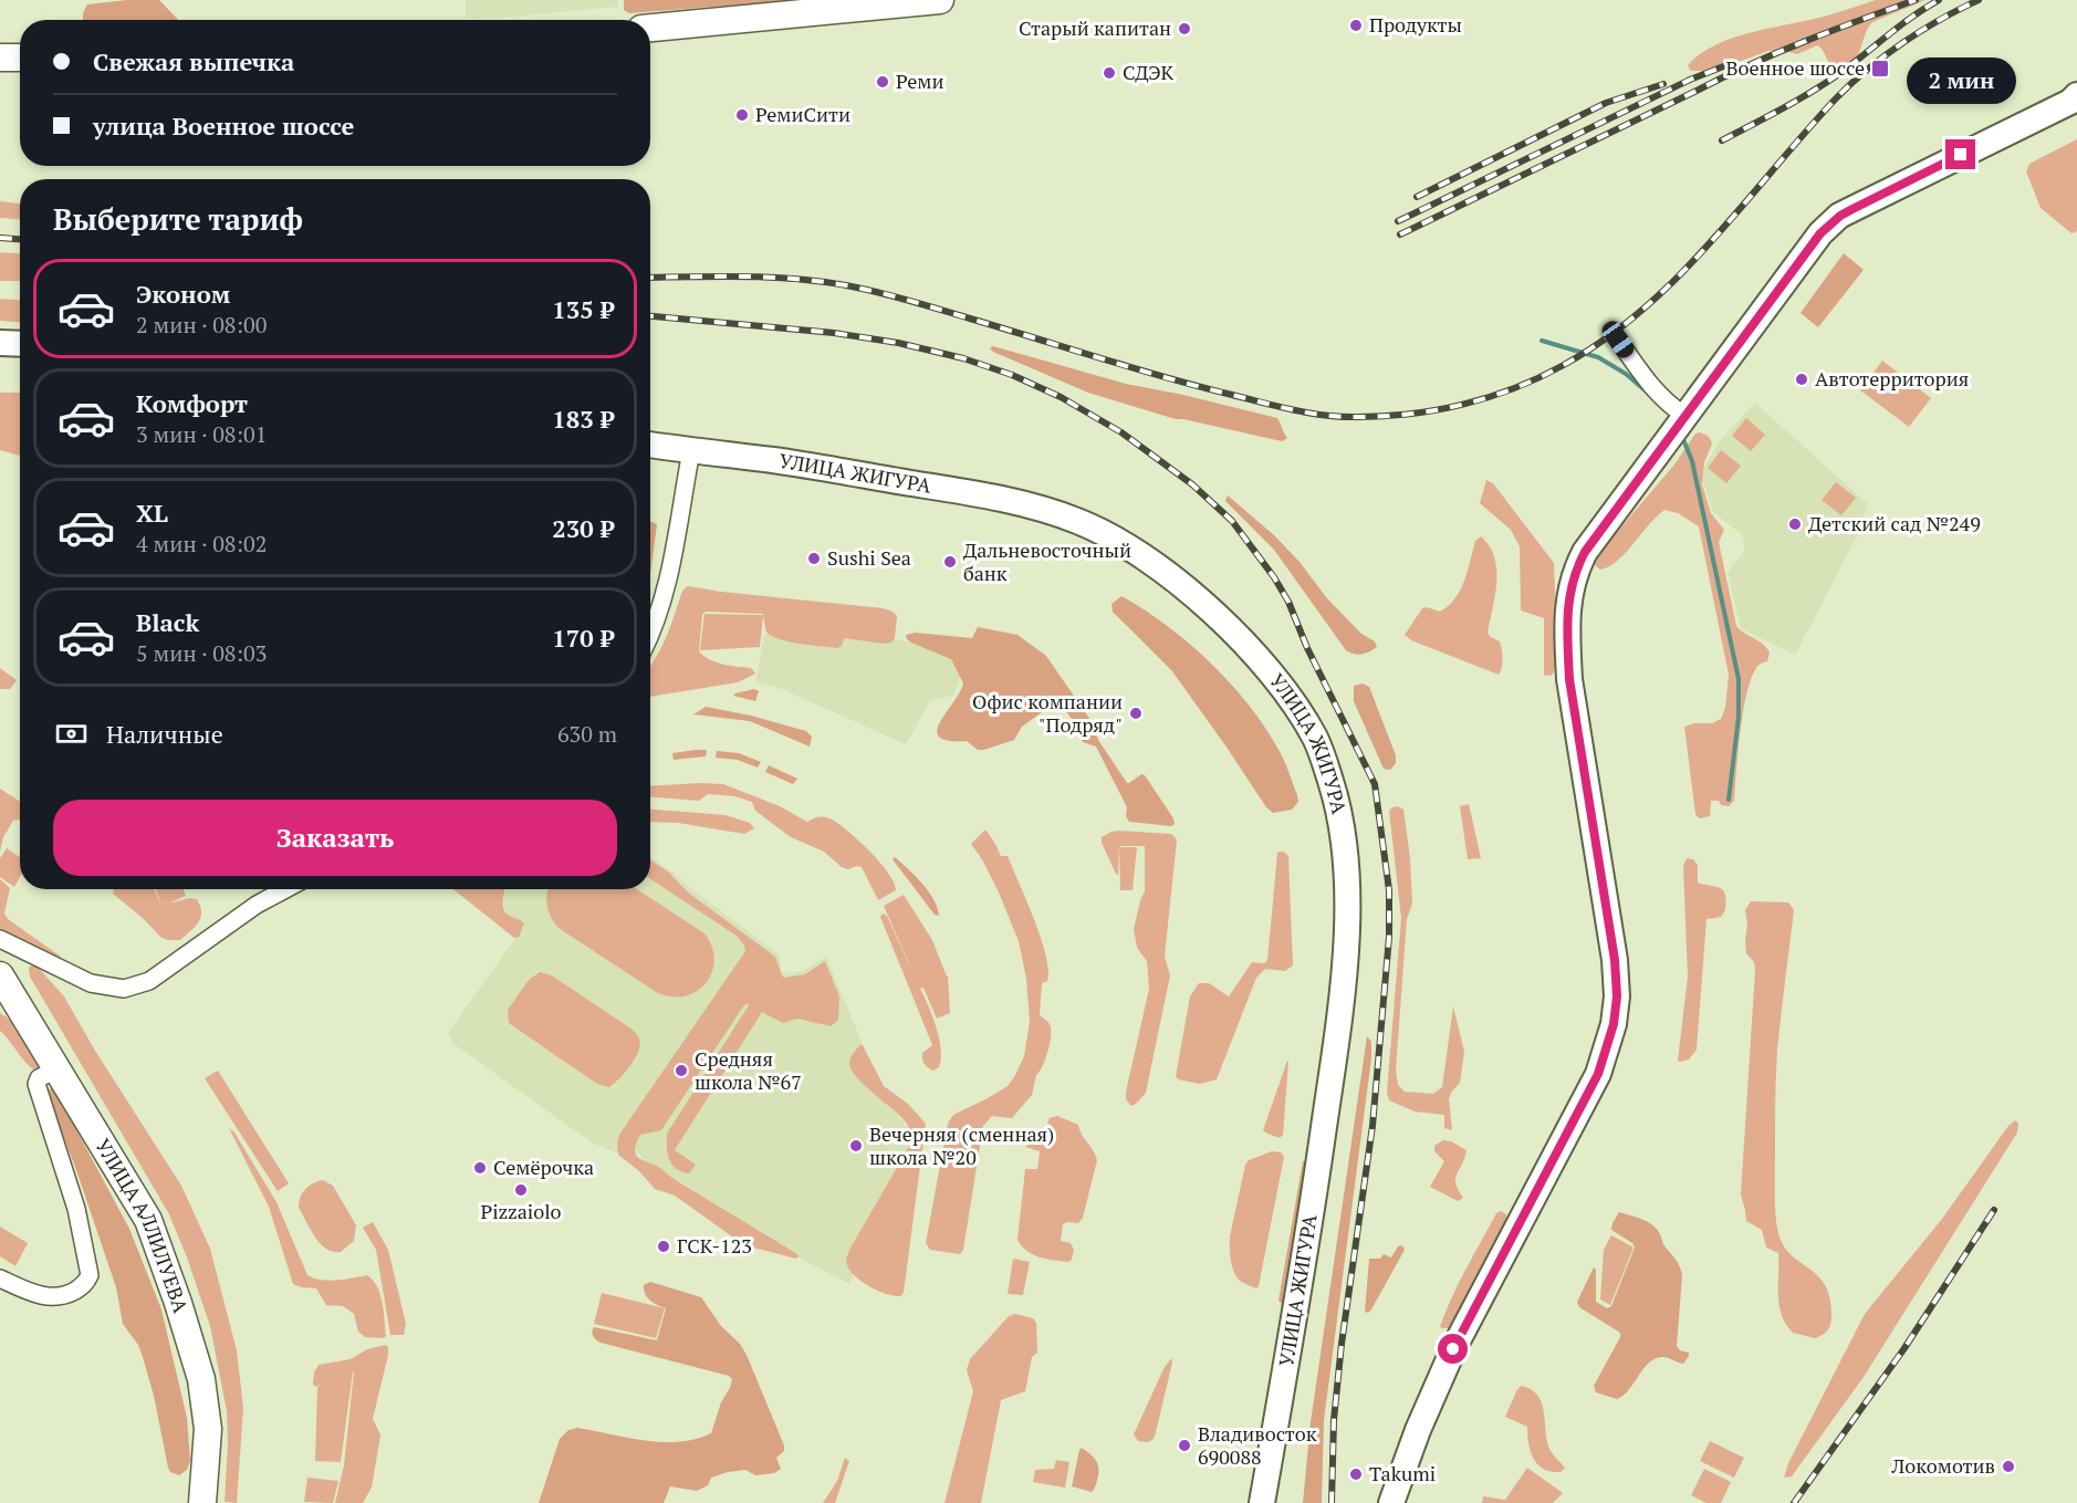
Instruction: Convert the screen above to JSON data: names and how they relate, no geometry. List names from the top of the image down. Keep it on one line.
{"streets":{"main road":["УЛИЦА ЖИГУРА","УЛИЦА АЛЛИЛУЕВА"]},"places":{"other":["Продукты","Старый капитан","СДЭК","Реми","РемиСити","Автотерритория","Детский сад №249","Sushi Sea","Дальневосточный банк","Офис компании \"Подряд\"","Средняя школа №67","Вечерняя (сменная) школа №20","Семёрочка","Pizzaiolo","ГСК-123","Владивосток 690088","Локомотив","Takumi"],"transit":["Военное шоссе"]},"page":{"banner":["Свежая выпечка","улица Военное шоссе"],"bubble":"2 мин","heading":"Выберите тариф","list":[{"name":"Эконом","note":"2 мин · 08:00","value":"135 ₽"},{"name":"Комфорт","note":"3 мин · 08:01","value":"183 ₽"},{"name":"XL","note":"4 мин · 08:02","value":"230 ₽"},{"name":"Black","note":"5 мин · 08:03","value":"170 ₽"}],"pay":["Наличные","630 m"],"buttons":"Заказать"}}
